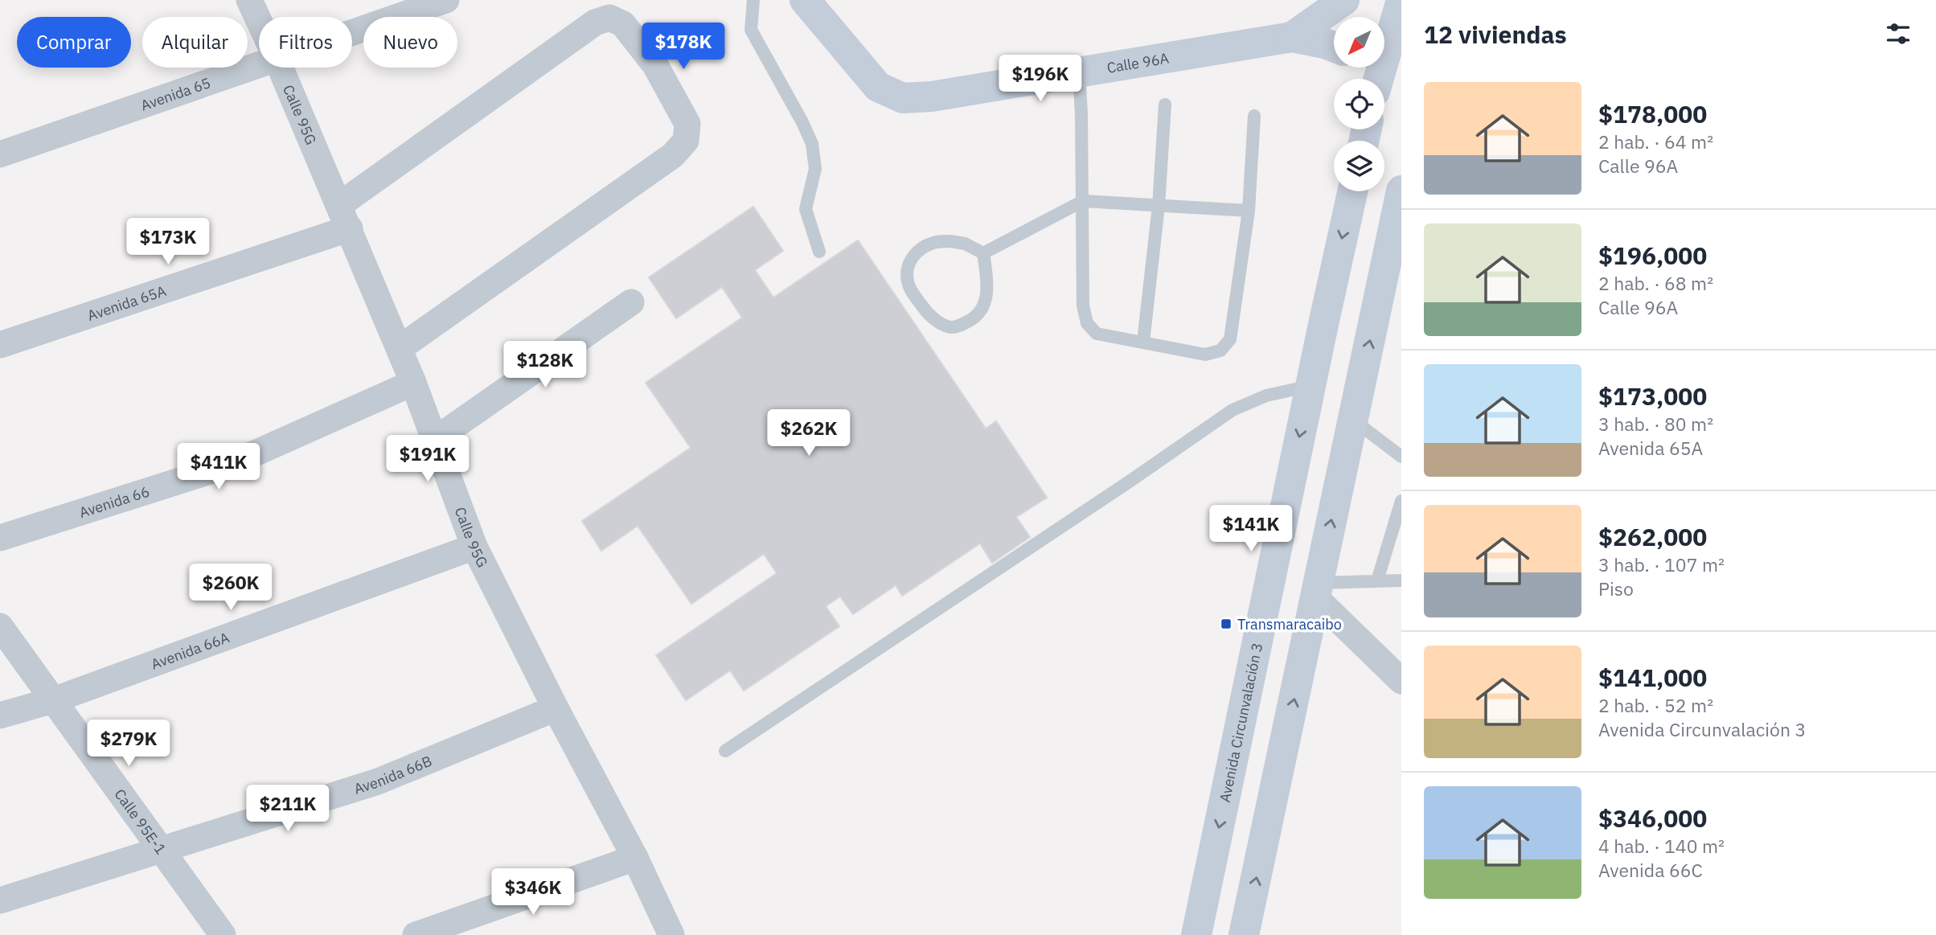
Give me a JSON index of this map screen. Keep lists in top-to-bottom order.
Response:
{
  "streets": {
    "main road": ["Calle 96A", "Avenida Circunvalación 3"],
    "street": [
      "Avenida 65",
      "Calle 95G",
      "Avenida 65A",
      "Avenida 66",
      "Avenida 66A",
      "Avenida 66B",
      "Calle 95E-1"
    ]
  },
  "crossings": [
    ["Calle 95G", "Avenida 65A"],
    ["Calle 95G", "Avenida 66"],
    ["Calle 95G", "Avenida 66A"],
    ["Calle 95G", "Avenida 66B"],
    ["Avenida 66A", "Calle 95E-1"],
    ["Avenida 66B", "Calle 95E-1"]
  ],
  "places": {
    "transit": ["Transmaracaibo"]
  },
  "north": "bottom left",
  "page": {
    "heading": "12 viviendas",
    "chip": [
      "Comprar",
      "Alquilar",
      "Filtros",
      "Nuevo"
    ],
    "price": [
      "$178K",
      "$196K",
      "$173K",
      "$128K",
      "$262K",
      "$191K",
      "$411K",
      "$141K",
      "$260K",
      "$279K",
      "$211K",
      "$346K"
    ],
    "list": [
      {
        "name": "$178,000",
        "note": "2 hab. · 64 m² · Calle 96A"
      },
      {
        "name": "$196,000",
        "note": "2 hab. · 68 m² · Calle 96A"
      },
      {
        "name": "$173,000",
        "note": "3 hab. · 80 m² · Avenida 65A"
      },
      {
        "name": "$262,000",
        "note": "3 hab. · 107 m² · Piso"
      },
      {
        "name": "$141,000",
        "note": "2 hab. · 52 m² · Avenida Circunvalación 3"
      },
      {
        "name": "$346,000",
        "note": "4 hab. · 140 m² · Avenida 66C"
      }
    ]
  }
}
